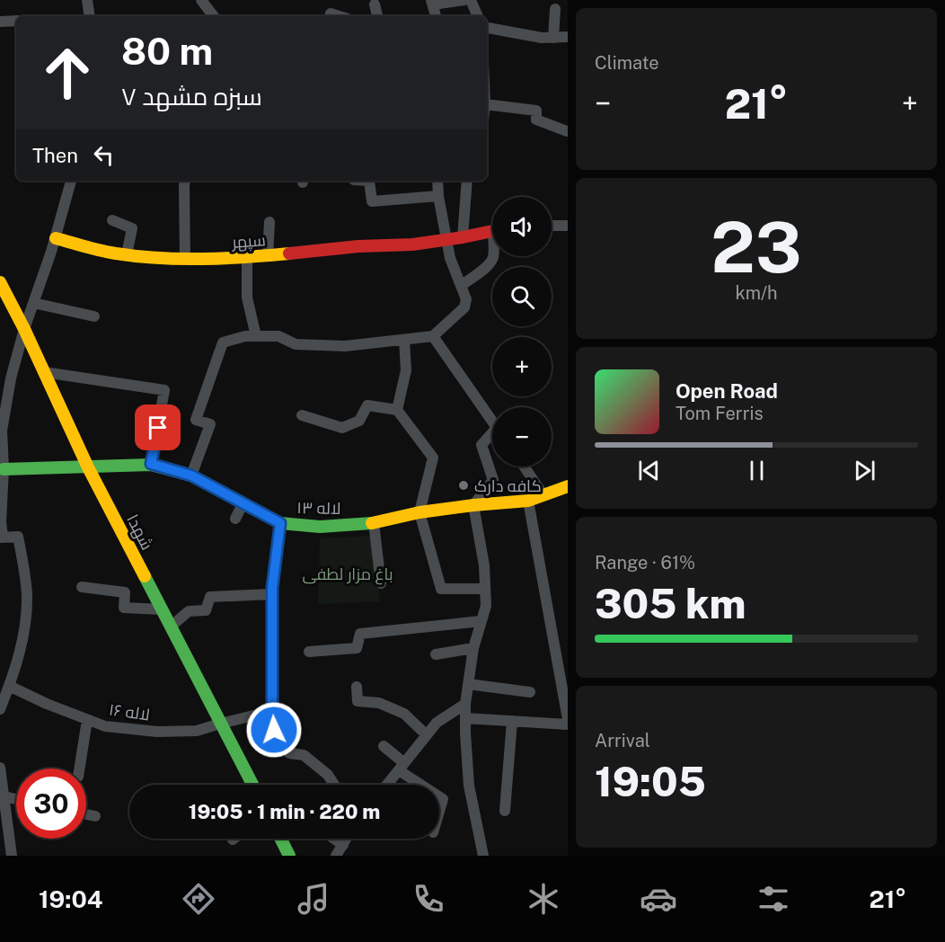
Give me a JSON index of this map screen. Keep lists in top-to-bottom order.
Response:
{
  "streets": {
    "street": [
      "سپهر",
      "لاله ۱۳",
      "شهدا",
      "لاله ۱۶"
    ]
  },
  "crossings": [
    ["لاله ۱۳", "شهدا"],
    ["شهدا", "لاله ۱۶"]
  ],
  "parks": ["باغ مزار لطفی"],
  "places": ["کافه دارک"],
  "page": {
    "tile": [
      "Climate",
      ["23", "km/h"],
      ["Range · 61%", "305 km"],
      ["Arrival", "19:05"]
    ],
    "turn": ["80 m", "۷ سبزه مشهد"],
    "heat": ["−", "21°", "+"],
    "then": "Then",
    "map_buttons": ["+", "−"],
    "song": ["Open Road", "Tom Ferris"],
    "limit": "30",
    "trip": "19:05 · 1 min · 220 m",
    "tabs": ["19:04", "21°"]
  }
}
